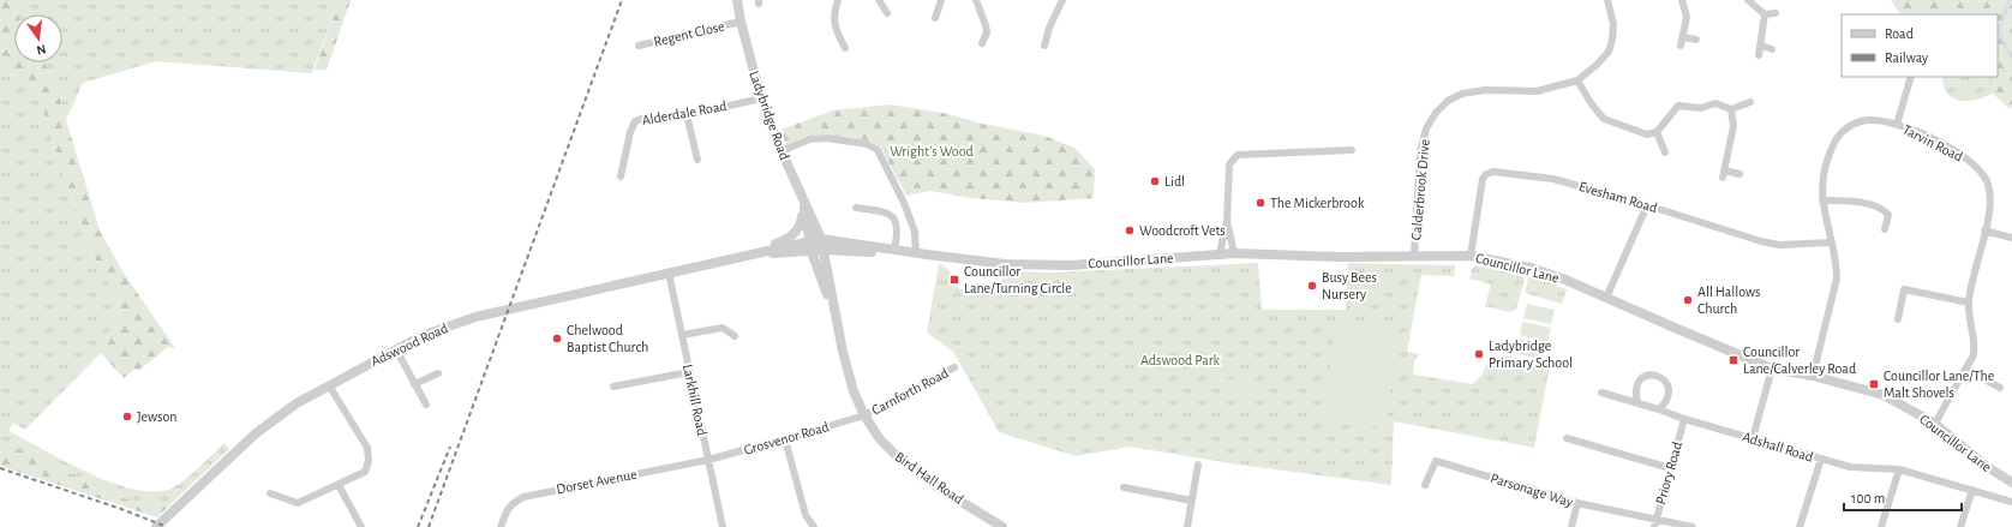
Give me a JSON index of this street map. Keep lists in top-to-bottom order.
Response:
{
  "streets": {
    "street": [
      "Regent Close",
      "Alderdale Road",
      "Ladybridge Road",
      "Tarvin Road",
      "Calderbrook Drive",
      "Evesham Road",
      "Councillor Lane",
      "Adswood Road",
      "Carnforth Road",
      "Larkhill Road",
      "Grosvenor Road",
      "Adshall Road",
      "Priory Road",
      "Bird Hall Road",
      "Dorset Avenue",
      "Parsonage Way"
    ]
  },
  "crossings": [
    ["Regent Close", "Ladybridge Road"],
    ["Alderdale Road", "Ladybridge Road"],
    ["Ladybridge Road", "Councillor Lane"],
    ["Ladybridge Road", "Adswood Road"],
    ["Ladybridge Road", "Bird Hall Road"],
    ["Tarvin Road", "Evesham Road"],
    ["Tarvin Road", "Councillor Lane"],
    ["Calderbrook Drive", "Councillor Lane"],
    ["Evesham Road", "Councillor Lane"],
    ["Councillor Lane", "Adswood Road"],
    ["Councillor Lane", "Adshall Road"],
    ["Councillor Lane", "Bird Hall Road"],
    ["Adswood Road", "Larkhill Road"],
    ["Adswood Road", "Bird Hall Road"],
    ["Carnforth Road", "Grosvenor Road"],
    ["Carnforth Road", "Bird Hall Road"],
    ["Larkhill Road", "Grosvenor Road"],
    ["Larkhill Road", "Dorset Avenue"],
    ["Grosvenor Road", "Bird Hall Road"],
    ["Grosvenor Road", "Dorset Avenue"],
    ["Adshall Road", "Priory Road"],
    ["Priory Road", "Parsonage Way"]
  ],
  "parks": ["Wright's Wood", "Adswood Park"],
  "places": {
    "other": [
      "Lidl",
      "The Mickerbrook",
      "Woodcroft Vets",
      "Busy Bees Nursery",
      "All Hallows Church",
      "Chelwood Baptist Church",
      "Ladybridge Primary School",
      "Jewson"
    ],
    "transit": ["Councillor Lane/Turning Circle", "Councillor Lane/Calverley Road", "Councillor Lane/The Malt Shovels"]
  },
  "legend": ["Road", "Railway"],
  "scale_bar": "100 m",
  "north": "bottom"
}
